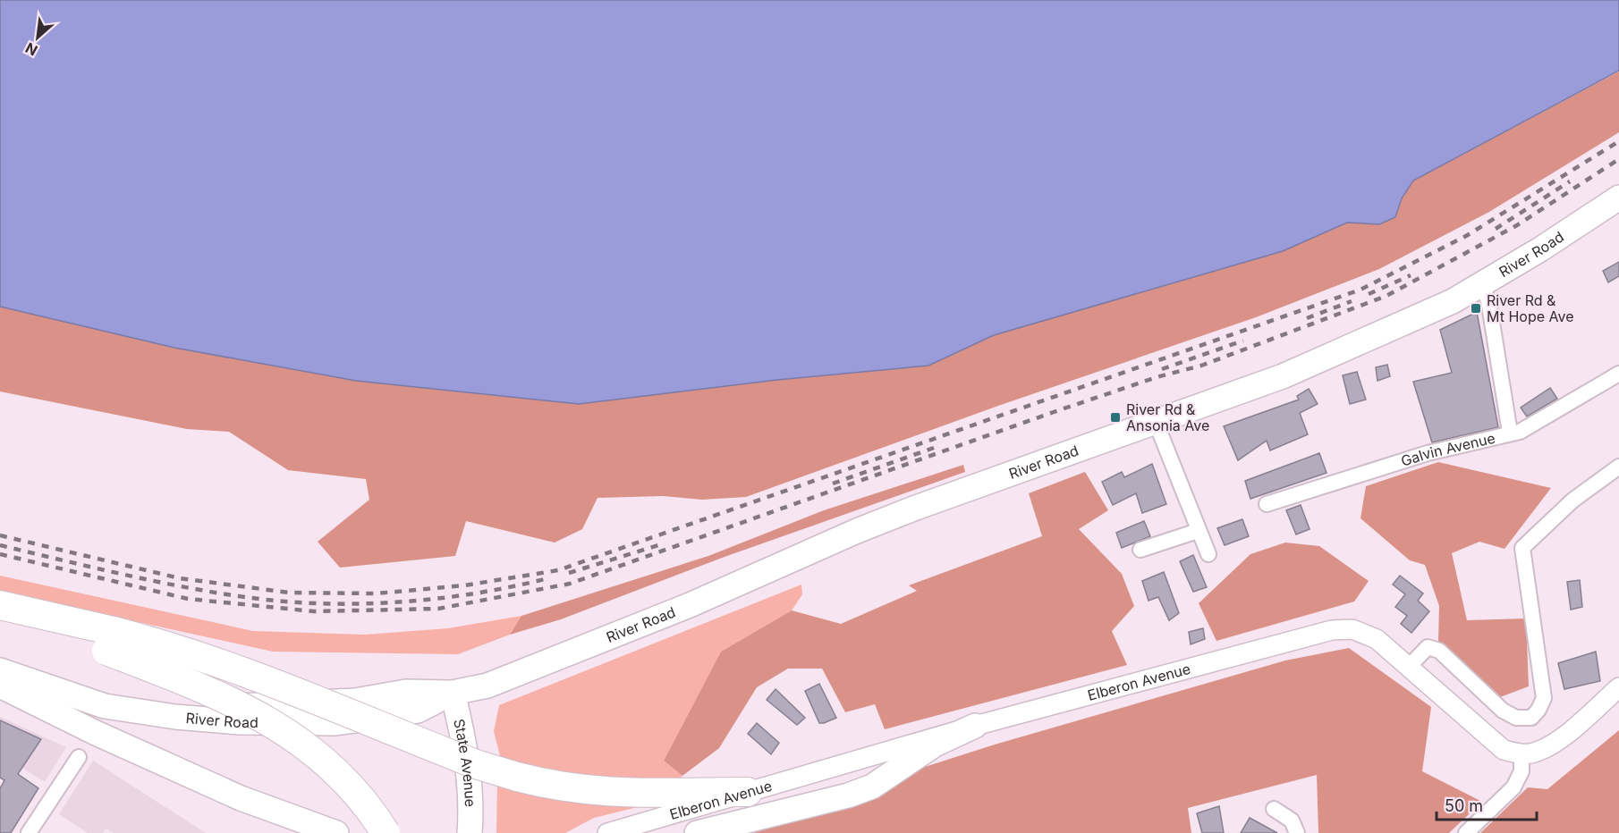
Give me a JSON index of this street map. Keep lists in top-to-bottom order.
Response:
{
  "streets": {
    "main road": ["River Road", "State Avenue"],
    "street": ["Galvin Avenue", "Elberon Avenue"]
  },
  "crossings": [
    ["River Road", "State Avenue"]
  ],
  "places": {
    "transit": ["River Rd & Mt Hope Ave", "River Rd & Ansonia Ave"]
  },
  "scale_bar": "50 m",
  "north": "bottom left"
}
